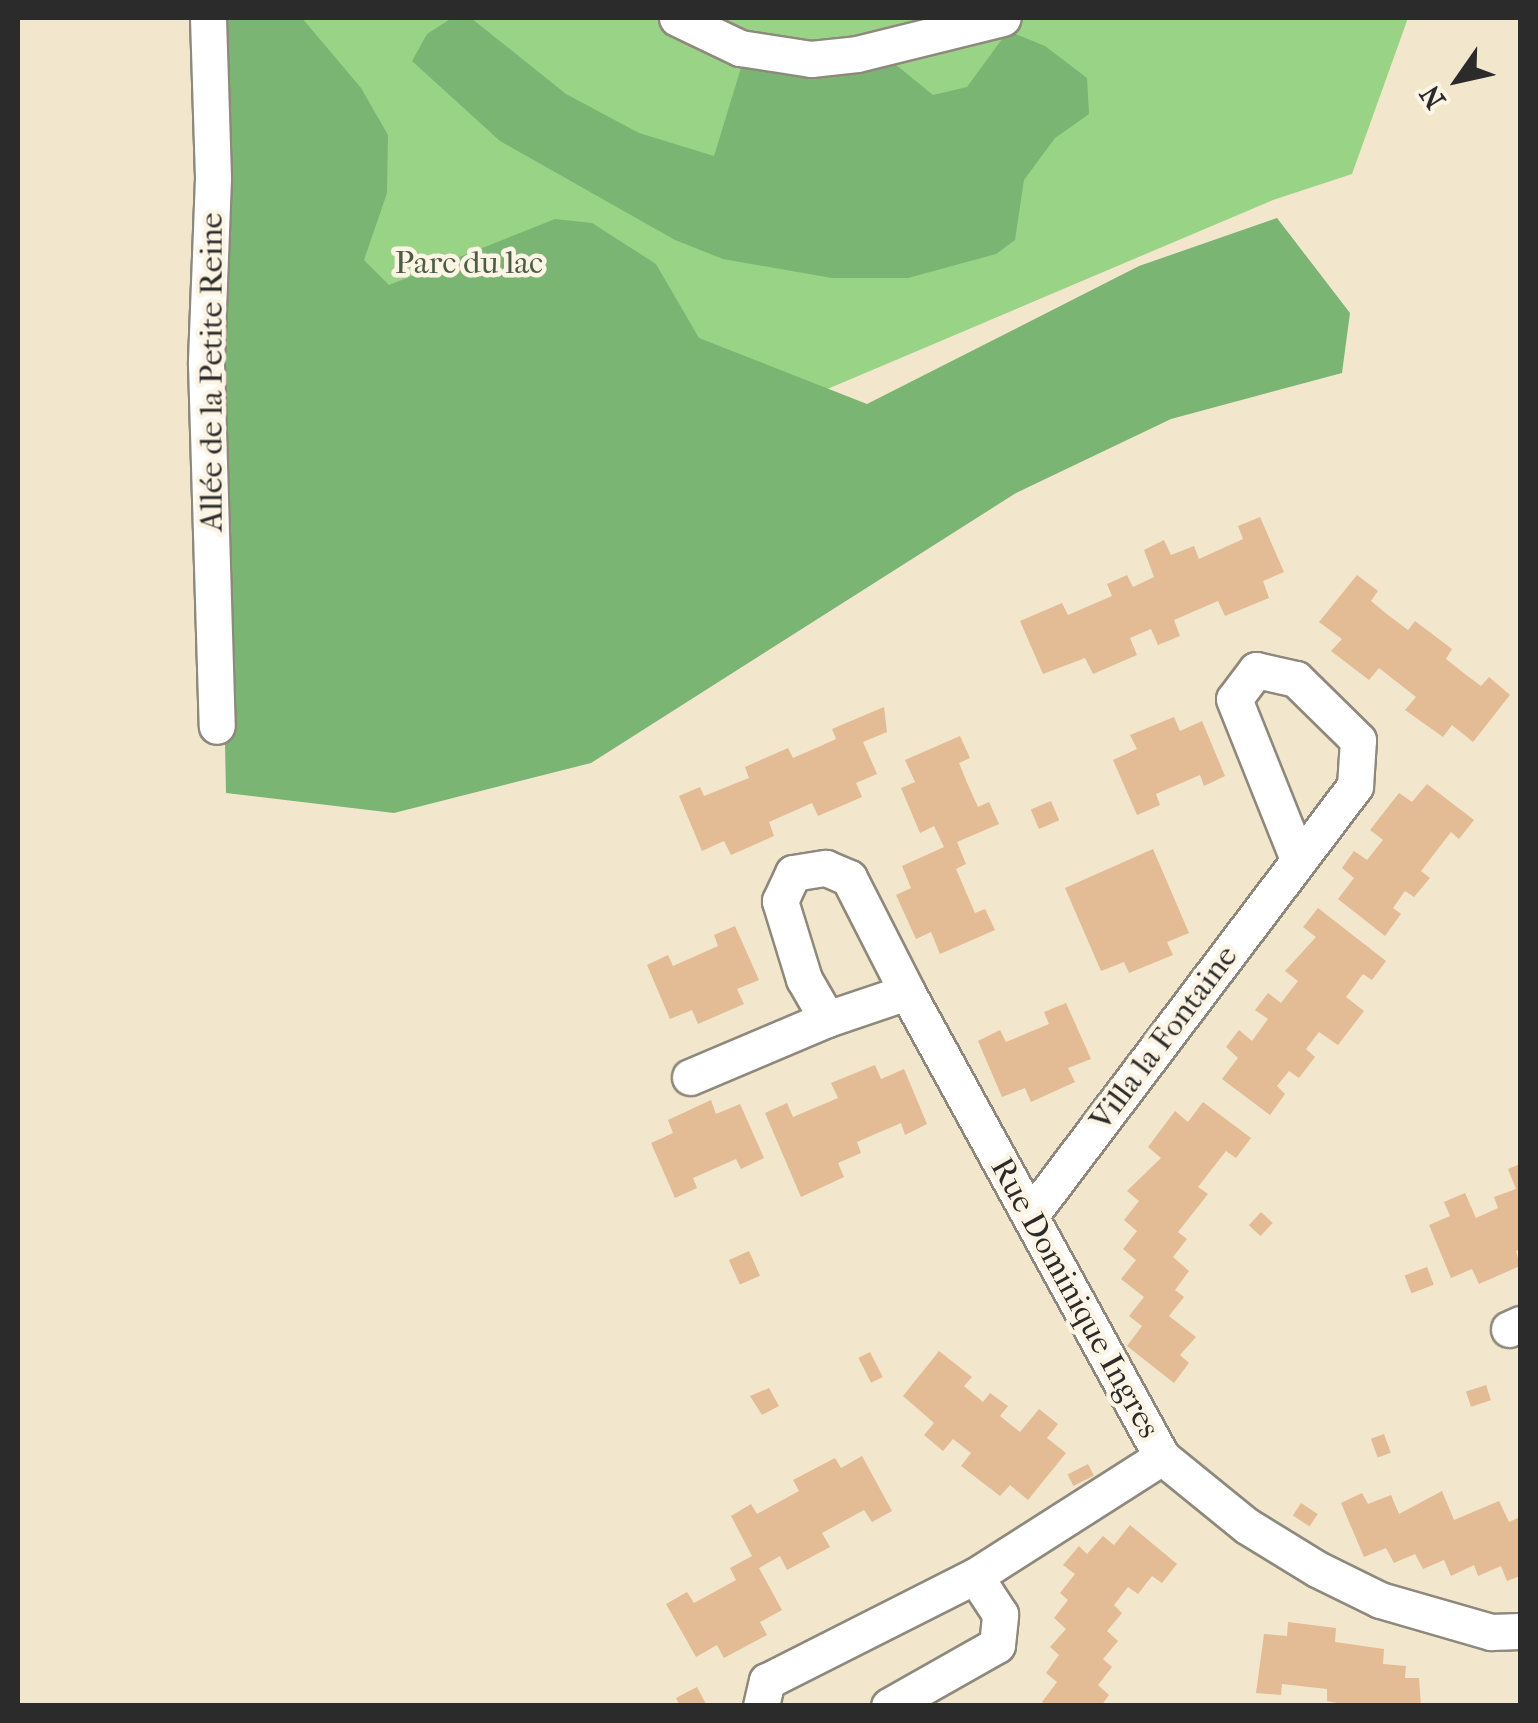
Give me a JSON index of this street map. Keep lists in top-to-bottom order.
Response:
{
  "streets": {
    "street": ["Allée de la Petite Reine", "Villa la Fontaine", "Rue Dominique Ingres"]
  },
  "crossings": [
    ["Villa la Fontaine", "Rue Dominique Ingres"]
  ],
  "parks": ["Parc du lac"],
  "north": "bottom left"
}
